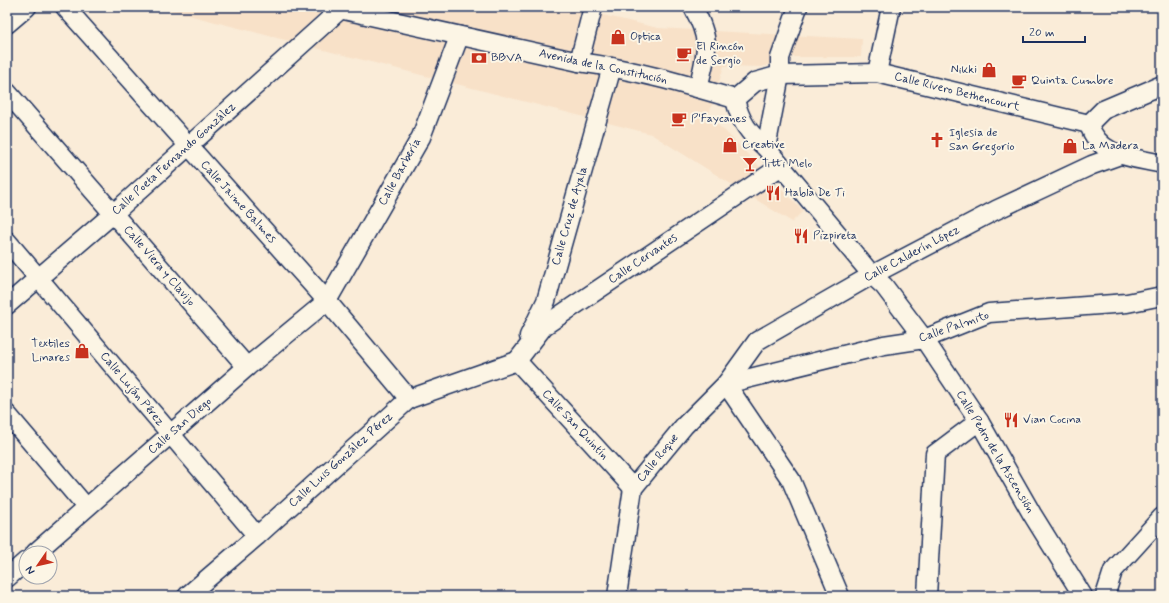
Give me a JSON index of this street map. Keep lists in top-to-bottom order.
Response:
{
  "streets": {
    "street": [
      "Avenida de la Constitución",
      "Calle Rivero Bethencourt",
      "Calle Poeta Fernando González",
      "Calle Barbería",
      "Calle Jaime Balmes",
      "Calle Cruz de Ayala",
      "Calle Calderín López",
      "Calle Cervantes",
      "Calle Viera y Clavijo",
      "Calle Palmito",
      "Calle Luján Pérez",
      "Calle San Quintín",
      "Calle San Diego",
      "Calle Pedro de la Ascensión",
      "Calle Roque",
      "Calle Luis González Pérez"
    ]
  },
  "crossings": [
    ["Avenida de la Constitución", "Calle Rivero Bethencourt"],
    ["Avenida de la Constitución", "Calle Poeta Fernando González"],
    ["Avenida de la Constitución", "Calle Barbería"],
    ["Avenida de la Constitución", "Calle Cruz de Ayala"],
    ["Avenida de la Constitución", "Calle Pedro de la Ascensión"],
    ["Calle Rivero Bethencourt", "Calle Pedro de la Ascensión"],
    ["Calle Poeta Fernando González", "Calle Jaime Balmes"],
    ["Calle Poeta Fernando González", "Calle Viera y Clavijo"],
    ["Calle Poeta Fernando González", "Calle Luján Pérez"],
    ["Calle Barbería", "Calle Jaime Balmes"],
    ["Calle Barbería", "Calle San Diego"],
    ["Calle Jaime Balmes", "Calle San Diego"],
    ["Calle Jaime Balmes", "Calle Luis González Pérez"],
    ["Calle Cruz de Ayala", "Calle Cervantes"],
    ["Calle Cruz de Ayala", "Calle San Quintín"],
    ["Calle Cruz de Ayala", "Calle Luis González Pérez"],
    ["Calle Calderín López", "Calle Palmito"],
    ["Calle Calderín López", "Calle Pedro de la Ascensión"],
    ["Calle Calderín López", "Calle Roque"],
    ["Calle Cervantes", "Calle San Quintín"],
    ["Calle Cervantes", "Calle Pedro de la Ascensión"],
    ["Calle Cervantes", "Calle Luis González Pérez"],
    ["Calle Viera y Clavijo", "Calle San Diego"],
    ["Calle Palmito", "Calle Pedro de la Ascensión"],
    ["Calle Palmito", "Calle Roque"],
    ["Calle Luján Pérez", "Calle San Diego"],
    ["Calle Luján Pérez", "Calle Luis González Pérez"],
    ["Calle San Quintín", "Calle Roque"],
    ["Calle San Quintín", "Calle Luis González Pérez"]
  ],
  "places": {
    "shop": [
      "Optica",
      "Nikki",
      "Creative",
      "La Madera",
      "Textiles Linares"
    ],
    "cafe": ["El Rincón de Sergio", "Quinta Cumbre", "P'Faycanes"],
    "bank": ["BBVA"],
    "church": ["Iglesia de San Gregorio"],
    "bar": ["Titti Melo"],
    "restaurant": ["Habla De Ti", "Pizpireta", "Vian Cocina"]
  },
  "scale_bar": "20 m",
  "north": "bottom left"
}
